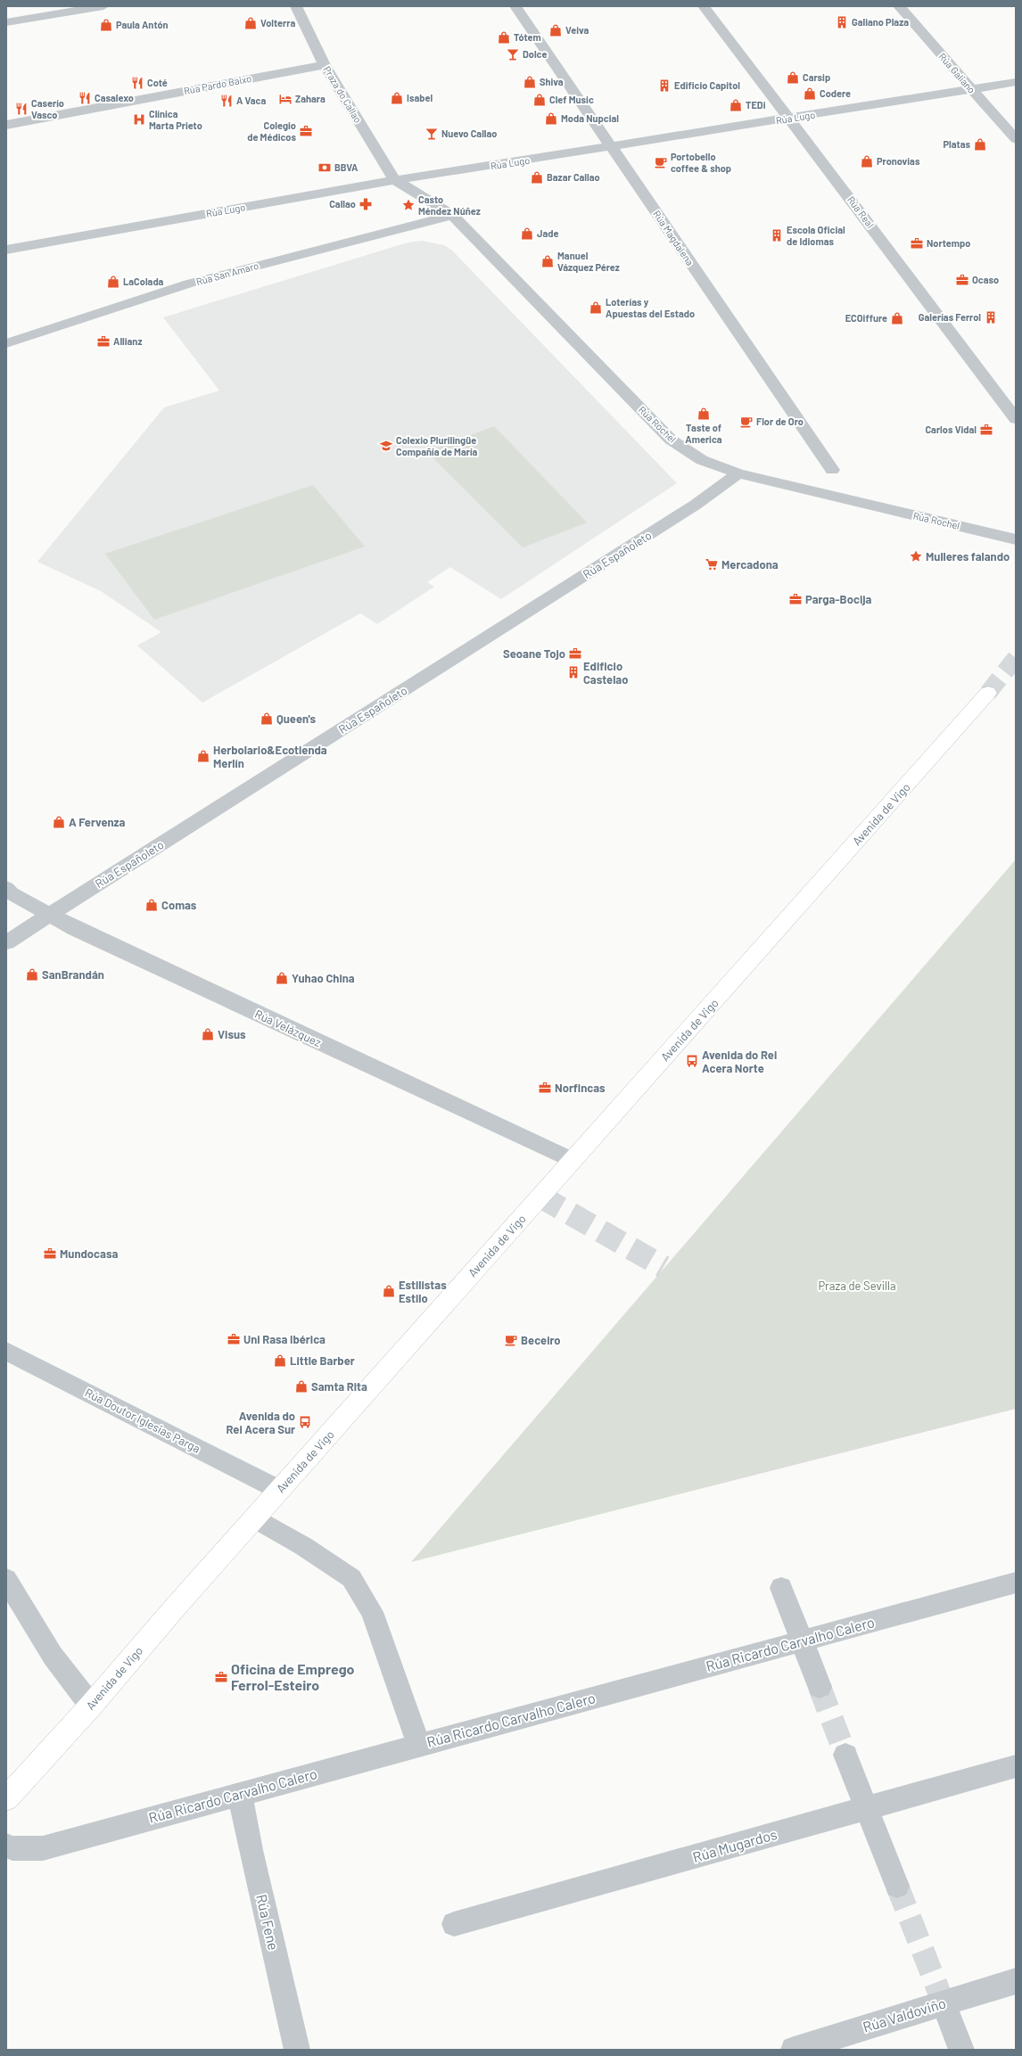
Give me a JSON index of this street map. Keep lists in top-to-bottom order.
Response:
{
  "streets": {
    "main road": ["Avenida de Vigo"],
    "street": [
      "Rúa Galiano",
      "Rúa Pardo Baixo",
      "Praza do Callao",
      "Rúa Lugo",
      "Rúa Real",
      "Rúa Magdalena",
      "Rúa San Amaro",
      "Rúa Rochel",
      "Rúa Españoleto",
      "Rúa Velázquez",
      "Rúa Doutor Iglesias Parga",
      "Rúa Ricardo Carvalho Calero",
      "Rúa Mugardos",
      "Rúa Fene",
      "Rúa Valdoviño"
    ]
  },
  "crossings": [
    ["Rúa Galiano", "Rúa Lugo"],
    ["Rúa Pardo Baixo", "Praza do Callao"],
    ["Praza do Callao", "Rúa Lugo"],
    ["Praza do Callao", "Rúa Rochel"],
    ["Rúa Lugo", "Rúa Real"],
    ["Rúa Lugo", "Rúa Magdalena"],
    ["Rúa Lugo", "Rúa Rochel"],
    ["Rúa San Amaro", "Rúa Rochel"],
    ["Rúa Rochel", "Rúa Españoleto"],
    ["Rúa Españoleto", "Rúa Velázquez"],
    ["Avenida de Vigo", "Rúa Velázquez"],
    ["Avenida de Vigo", "Rúa Doutor Iglesias Parga"],
    ["Rúa Ricardo Carvalho Calero", "Rúa Fene"]
  ],
  "parks": ["Praza de Sevilla"],
  "places": {
    "building": [
      "Galiano Plaza",
      "Edificio Capitol",
      "Escola Oficial de Idiomas",
      "Galerías Ferrol",
      "Edificio Castelao"
    ],
    "shop": [
      "Volterra",
      "Paula Antón",
      "Veiva",
      "Tótem",
      "Carsip",
      "Shiva",
      "Codere",
      "Isabel",
      "Clef Music",
      "TEDi",
      "Moda Nupcial",
      "Platas",
      "Pronovias",
      "Bazar Callao",
      "Jade",
      "Manuel Vázquez Pérez",
      "LaColada",
      "Loterías y Apuestas del Estado",
      "ECOiffure",
      "Taste of America",
      "Queen's",
      "Herbolario&Ecotienda Merlín",
      "A Fervenza",
      "Comas",
      "SanBrandán",
      "Yuhao China",
      "Visus",
      "Estilistas Estilo",
      "Little Barber",
      "Samta Rita"
    ],
    "bar": ["Dolce", "Nuevo Callao"],
    "restaurant": [
      "Coté",
      "Casalexo",
      "A Vaca",
      "Caserío Vasco"
    ],
    "hotel": ["Zahara"],
    "hospital": ["Clínica Marta Prieto"],
    "office": [
      "Colegio de Médicos",
      "Nortempo",
      "Ocaso",
      "Allianz",
      "Carlos Vidal",
      "Parga-Bocija",
      "Seoane Tojo",
      "Norfincas",
      "Mundocasa",
      "Uni Rasa Ibérica",
      "Oficina de Emprego Ferrol-Esteiro"
    ],
    "cafe": ["Portobello coffee & shop", "Flor de Oro", "Beceiro"],
    "bank": ["BBVA"],
    "pharmacy": ["Callao"],
    "place": ["Casto Méndez Núñez", "Mulleres falando"],
    "school or university": ["Colexio Plurilingüe Compañía de María"],
    "supermarket": ["Mercadona"],
    "bus stop": ["Avenida do Rei Acera Norte", "Avenida do Rei Acera Sur"]
  }
}
